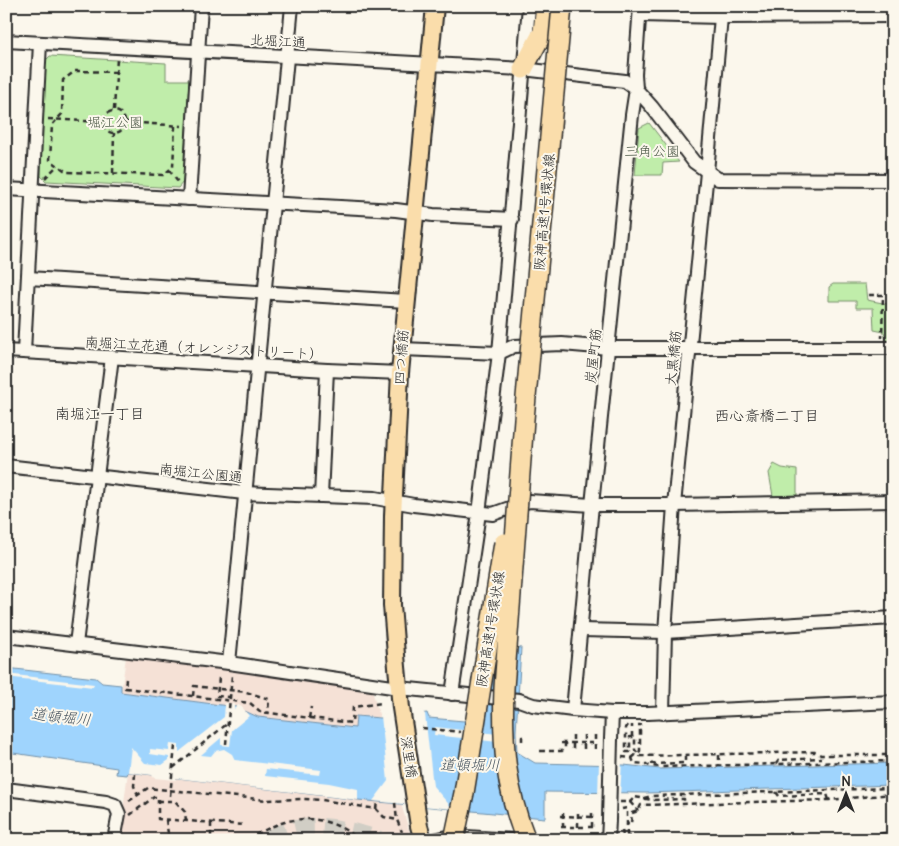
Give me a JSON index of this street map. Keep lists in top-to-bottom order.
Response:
{
  "streets": {
    "highway": ["阪神高速1号環状線"],
    "main road": ["四つ橋筋", "深里橋"],
    "street": [
      "北堀江通",
      "南堀江立花通（オレンジストリート）",
      "炭屋町筋",
      "大黒橋筋",
      "南堀江公園通"
    ]
  },
  "crossings": [
    ["北堀江通", "炭屋町筋"],
    ["北堀江通", "四つ橋筋"],
    ["南堀江立花通（オレンジストリート）", "四つ橋筋"],
    ["炭屋町筋", "南堀江公園通"],
    ["四つ橋筋", "南堀江公園通"],
    ["四つ橋筋", "深里橋"],
    ["大黒橋筋", "南堀江公園通"]
  ],
  "districts": ["南堀江一丁目", "西心斎橋二丁目"],
  "water": ["道頓堀川"],
  "parks": ["堀江公園", "三角公園"],
  "north": "top"
}
